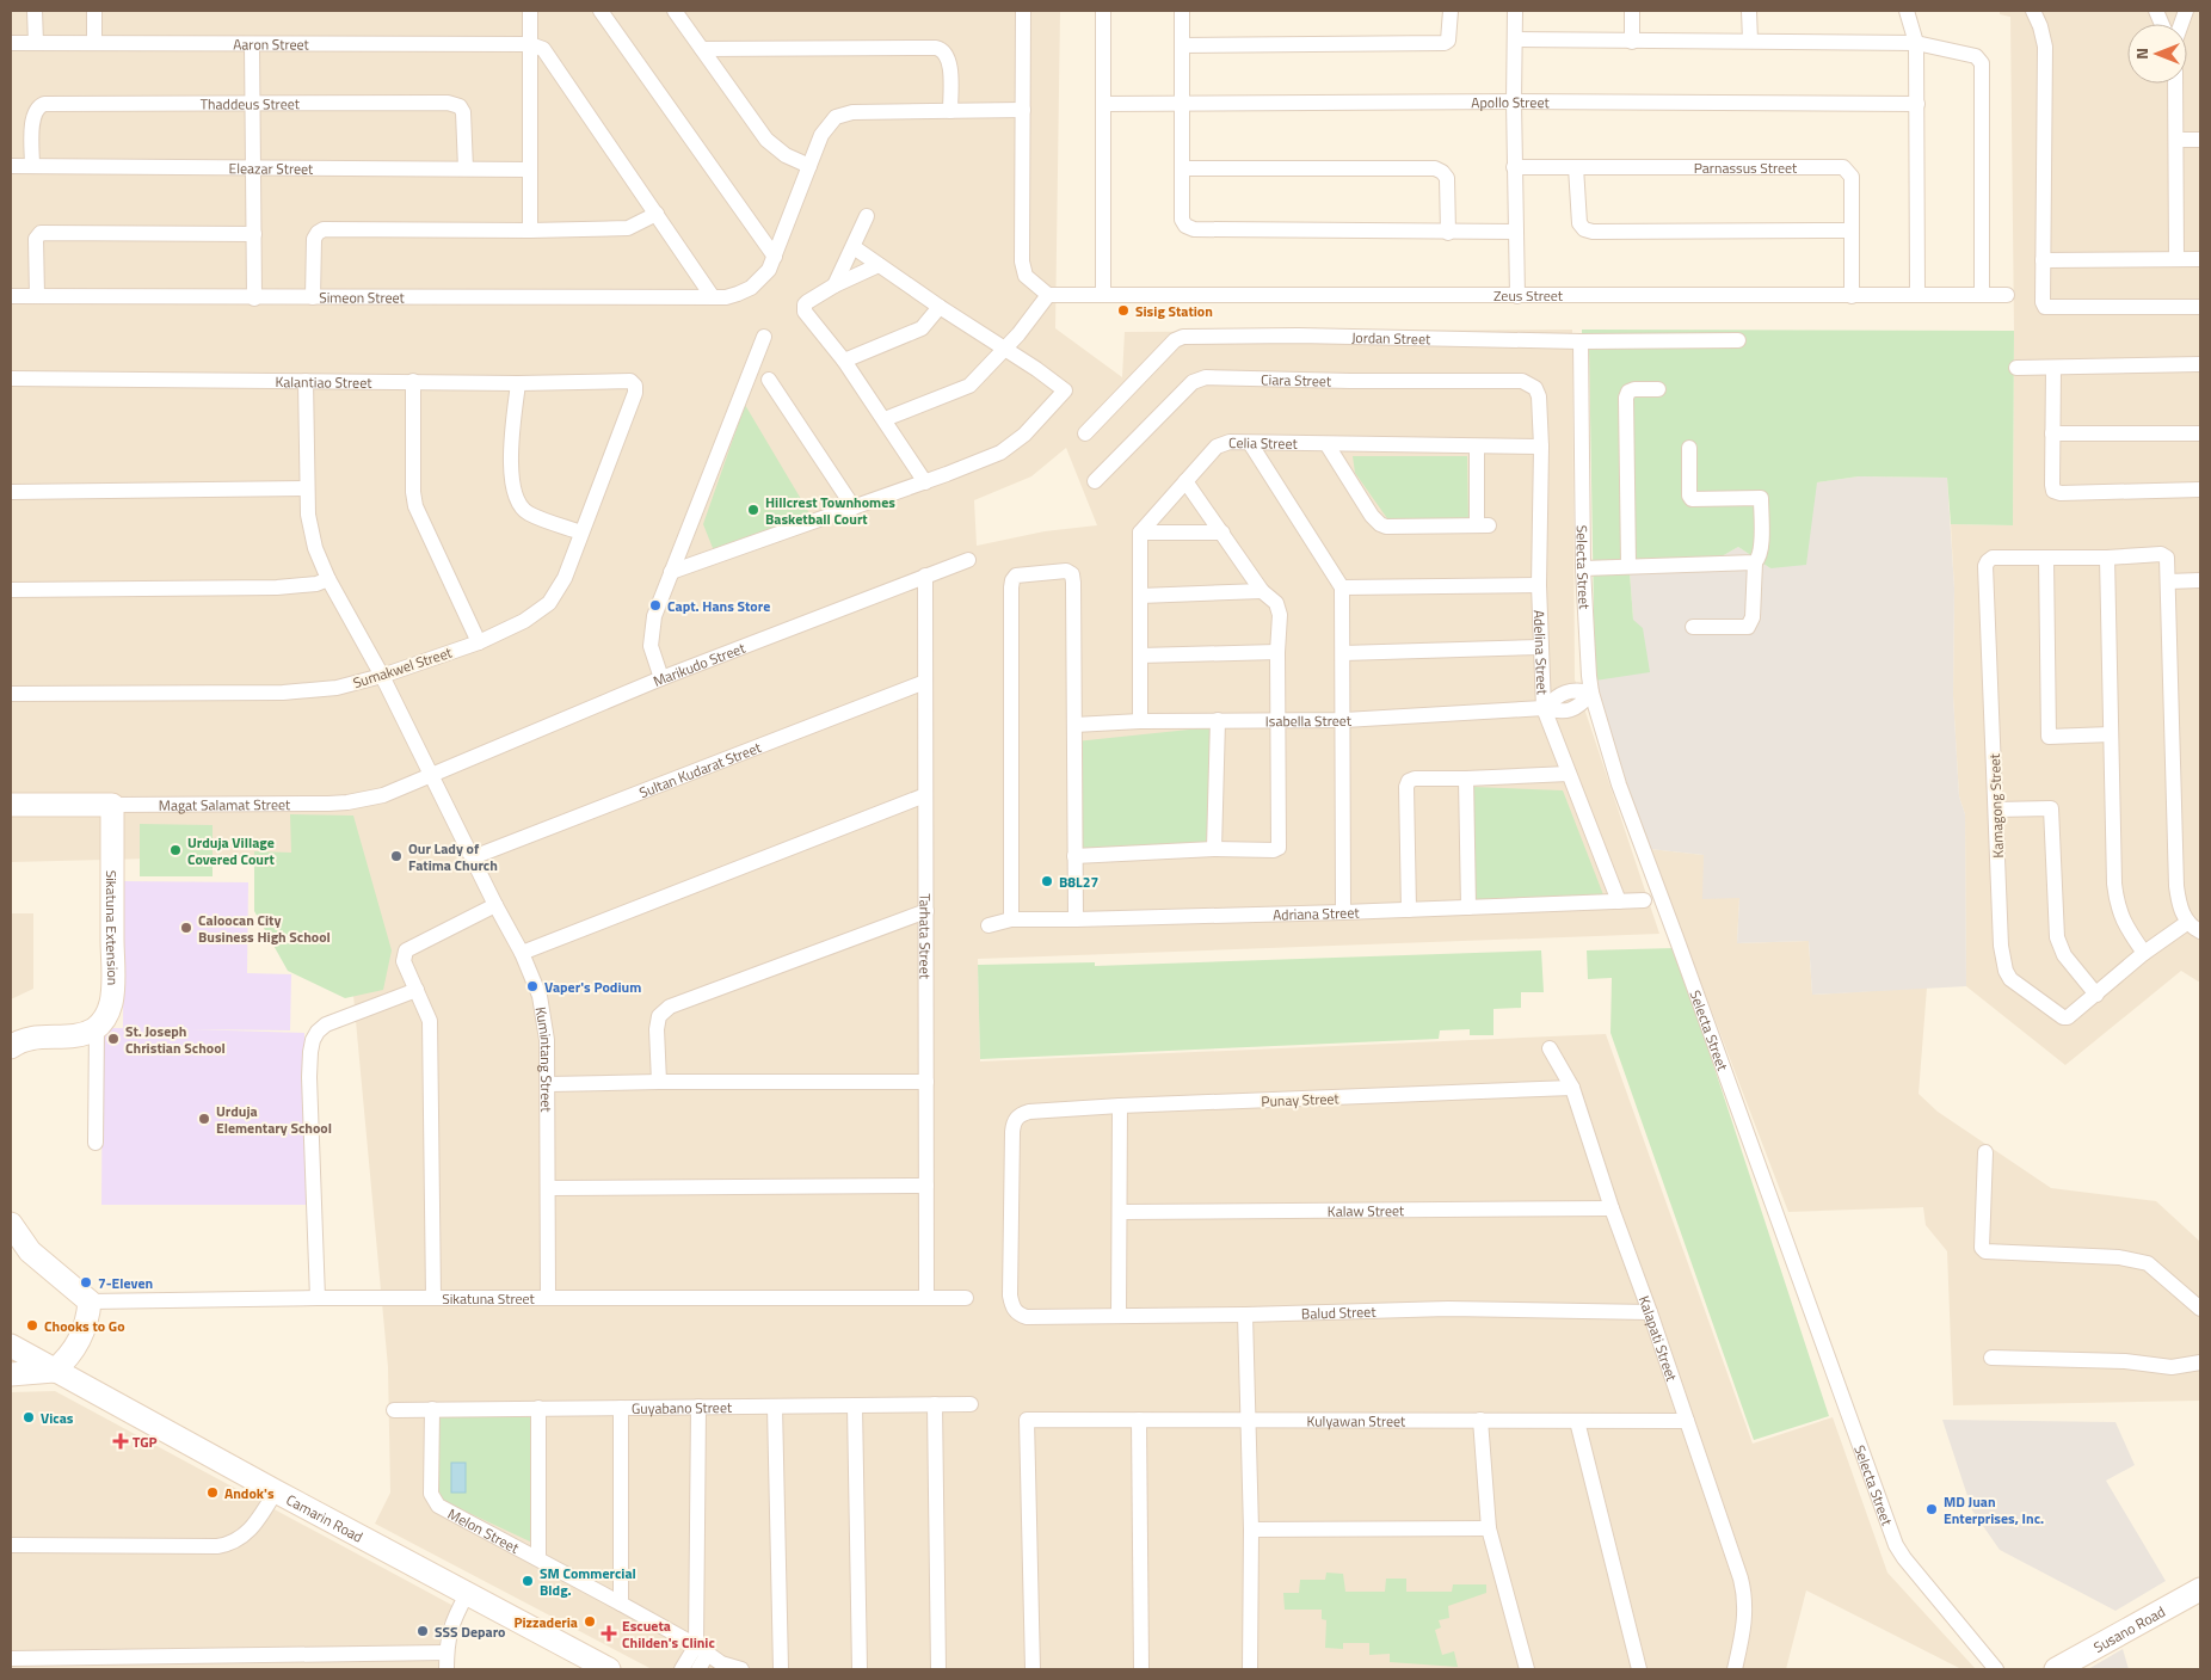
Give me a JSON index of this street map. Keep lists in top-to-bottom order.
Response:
{
  "streets": {
    "main road": [
      "Magat Salamat Street",
      "Sikatuna Extension",
      "Camarin Road",
      "Susano Road"
    ],
    "street": [
      "Aaron Street",
      "Apollo Street",
      "Thaddeus Street",
      "Parnassus Street",
      "Eleazar Street",
      "Zeus Street",
      "Simeon Street",
      "Jordan Street",
      "Ciara Street",
      "Kalantiao Street",
      "Celia Street",
      "Selecta Street",
      "Adelina Street",
      "Marikudo Street",
      "Sumakwel Street",
      "Isabella Street",
      "Sultan Kudarat Street",
      "Kamagong Street",
      "Adriana Street",
      "Tarhata Street",
      "Kumintang Street",
      "Punay Street",
      "Kalaw Street",
      "Sikatuna Street",
      "Balud Street",
      "Kalapati Street",
      "Guyabano Street",
      "Kulyawan Street",
      "Melon Street"
    ]
  },
  "crossings": [
    ["Thaddeus Street", "Eleazar Street"],
    ["Parnassus Street", "Zeus Street"],
    ["Jordan Street", "Selecta Street"],
    ["Ciara Street", "Adelina Street"],
    ["Kalantiao Street", "Sumakwel Street"],
    ["Kalantiao Street", "Kumintang Street"],
    ["Celia Street", "Adelina Street"],
    ["Selecta Street", "Isabella Street"],
    ["Adelina Street", "Isabella Street"],
    ["Adelina Street", "Adriana Street"],
    ["Marikudo Street", "Magat Salamat Street"],
    ["Marikudo Street", "Tarhata Street"],
    ["Marikudo Street", "Kumintang Street"],
    ["Sumakwel Street", "Kumintang Street"],
    ["Sultan Kudarat Street", "Tarhata Street"],
    ["Sultan Kudarat Street", "Kumintang Street"],
    ["Magat Salamat Street", "Sikatuna Extension"],
    ["Magat Salamat Street", "Kumintang Street"],
    ["Tarhata Street", "Sikatuna Street"],
    ["Kumintang Street", "Sikatuna Street"],
    ["Punay Street", "Balud Street"],
    ["Punay Street", "Kalapati Street"],
    ["Kalaw Street", "Kalapati Street"],
    ["Balud Street", "Kalapati Street"],
    ["Kalapati Street", "Kulyawan Street"],
    ["Guyabano Street", "Melon Street"]
  ],
  "places": {
    "other": [
      "Sisig Station",
      "Hillcrest Townhomes Basketball Court",
      "Capt. Hans Store",
      "Urduja Village Covered Court",
      "Our Lady of Fatima Church",
      "B8L27",
      "Caloocan City Business High School",
      "Vaper's Podium",
      "St. Joseph Christian School",
      "Urduja Elementary School",
      "7-Eleven",
      "Chooks to Go",
      "Vicas",
      "Andok's",
      "MD Juan Enterprises, Inc.",
      "SM Commercial Bldg.",
      "Pizzaderia",
      "SSS Deparo"
    ],
    "health": ["TGP", "Escueta Childen's Clinic"]
  },
  "north": "left"
}
